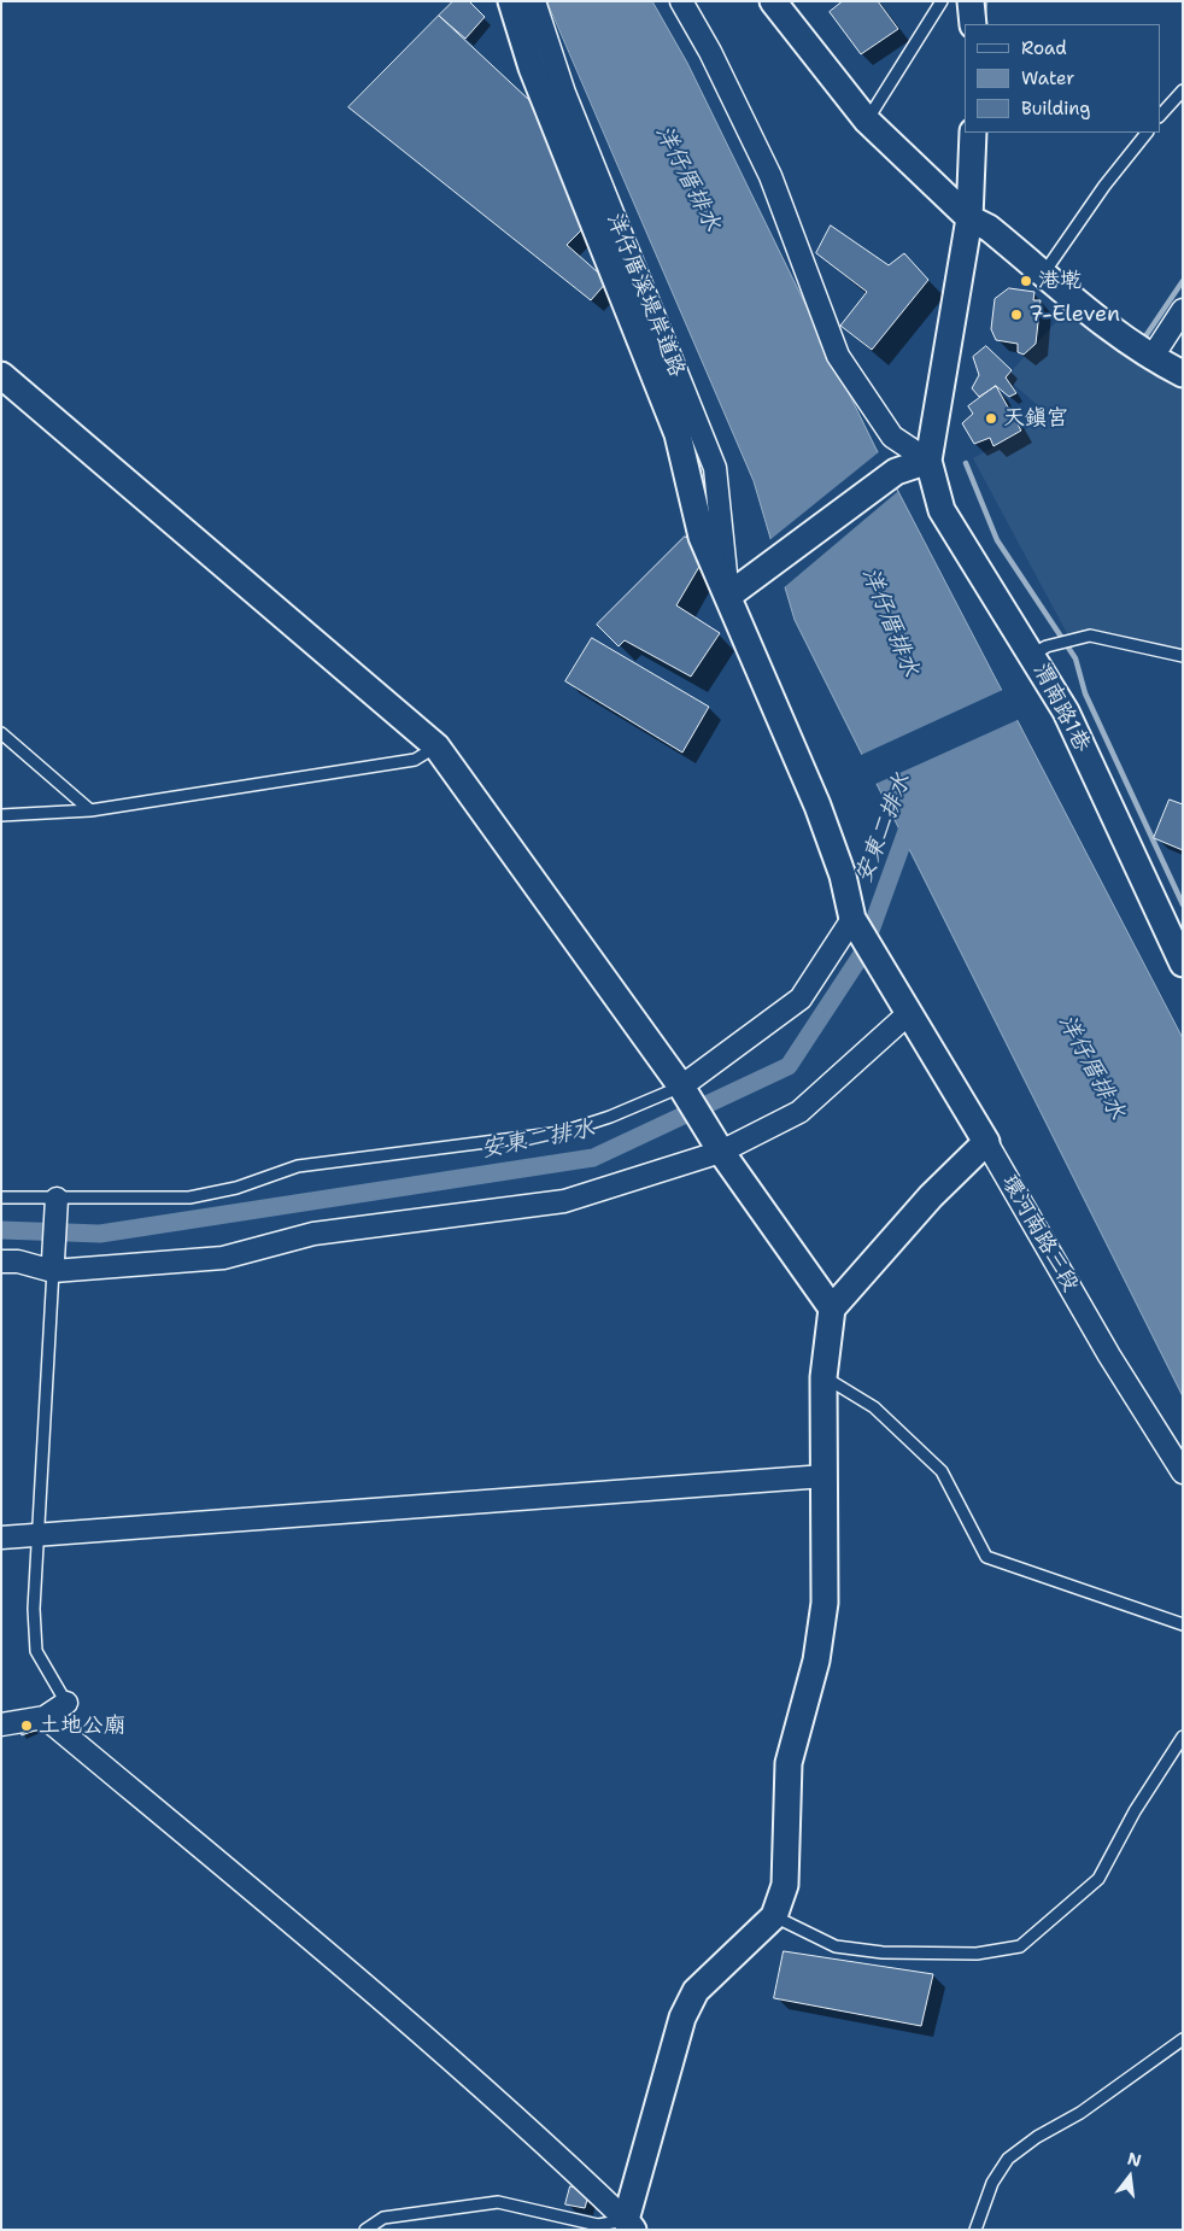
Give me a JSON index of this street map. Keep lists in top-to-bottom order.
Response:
{
  "streets": {
    "street": ["洋仔厝溪堤岸道路", "渭南路1巷", "環河南路三段"]
  },
  "crossings": [
    ["洋仔厝溪堤岸道路", "環河南路三段"]
  ],
  "water": ["洋仔厝排水", "安東二排水"],
  "places": [
    "港墘",
    "7-Eleven",
    "天鎮宮",
    "土地公廟"
  ],
  "legend": ["Road", "Water", "Building"],
  "north": "top"
}
